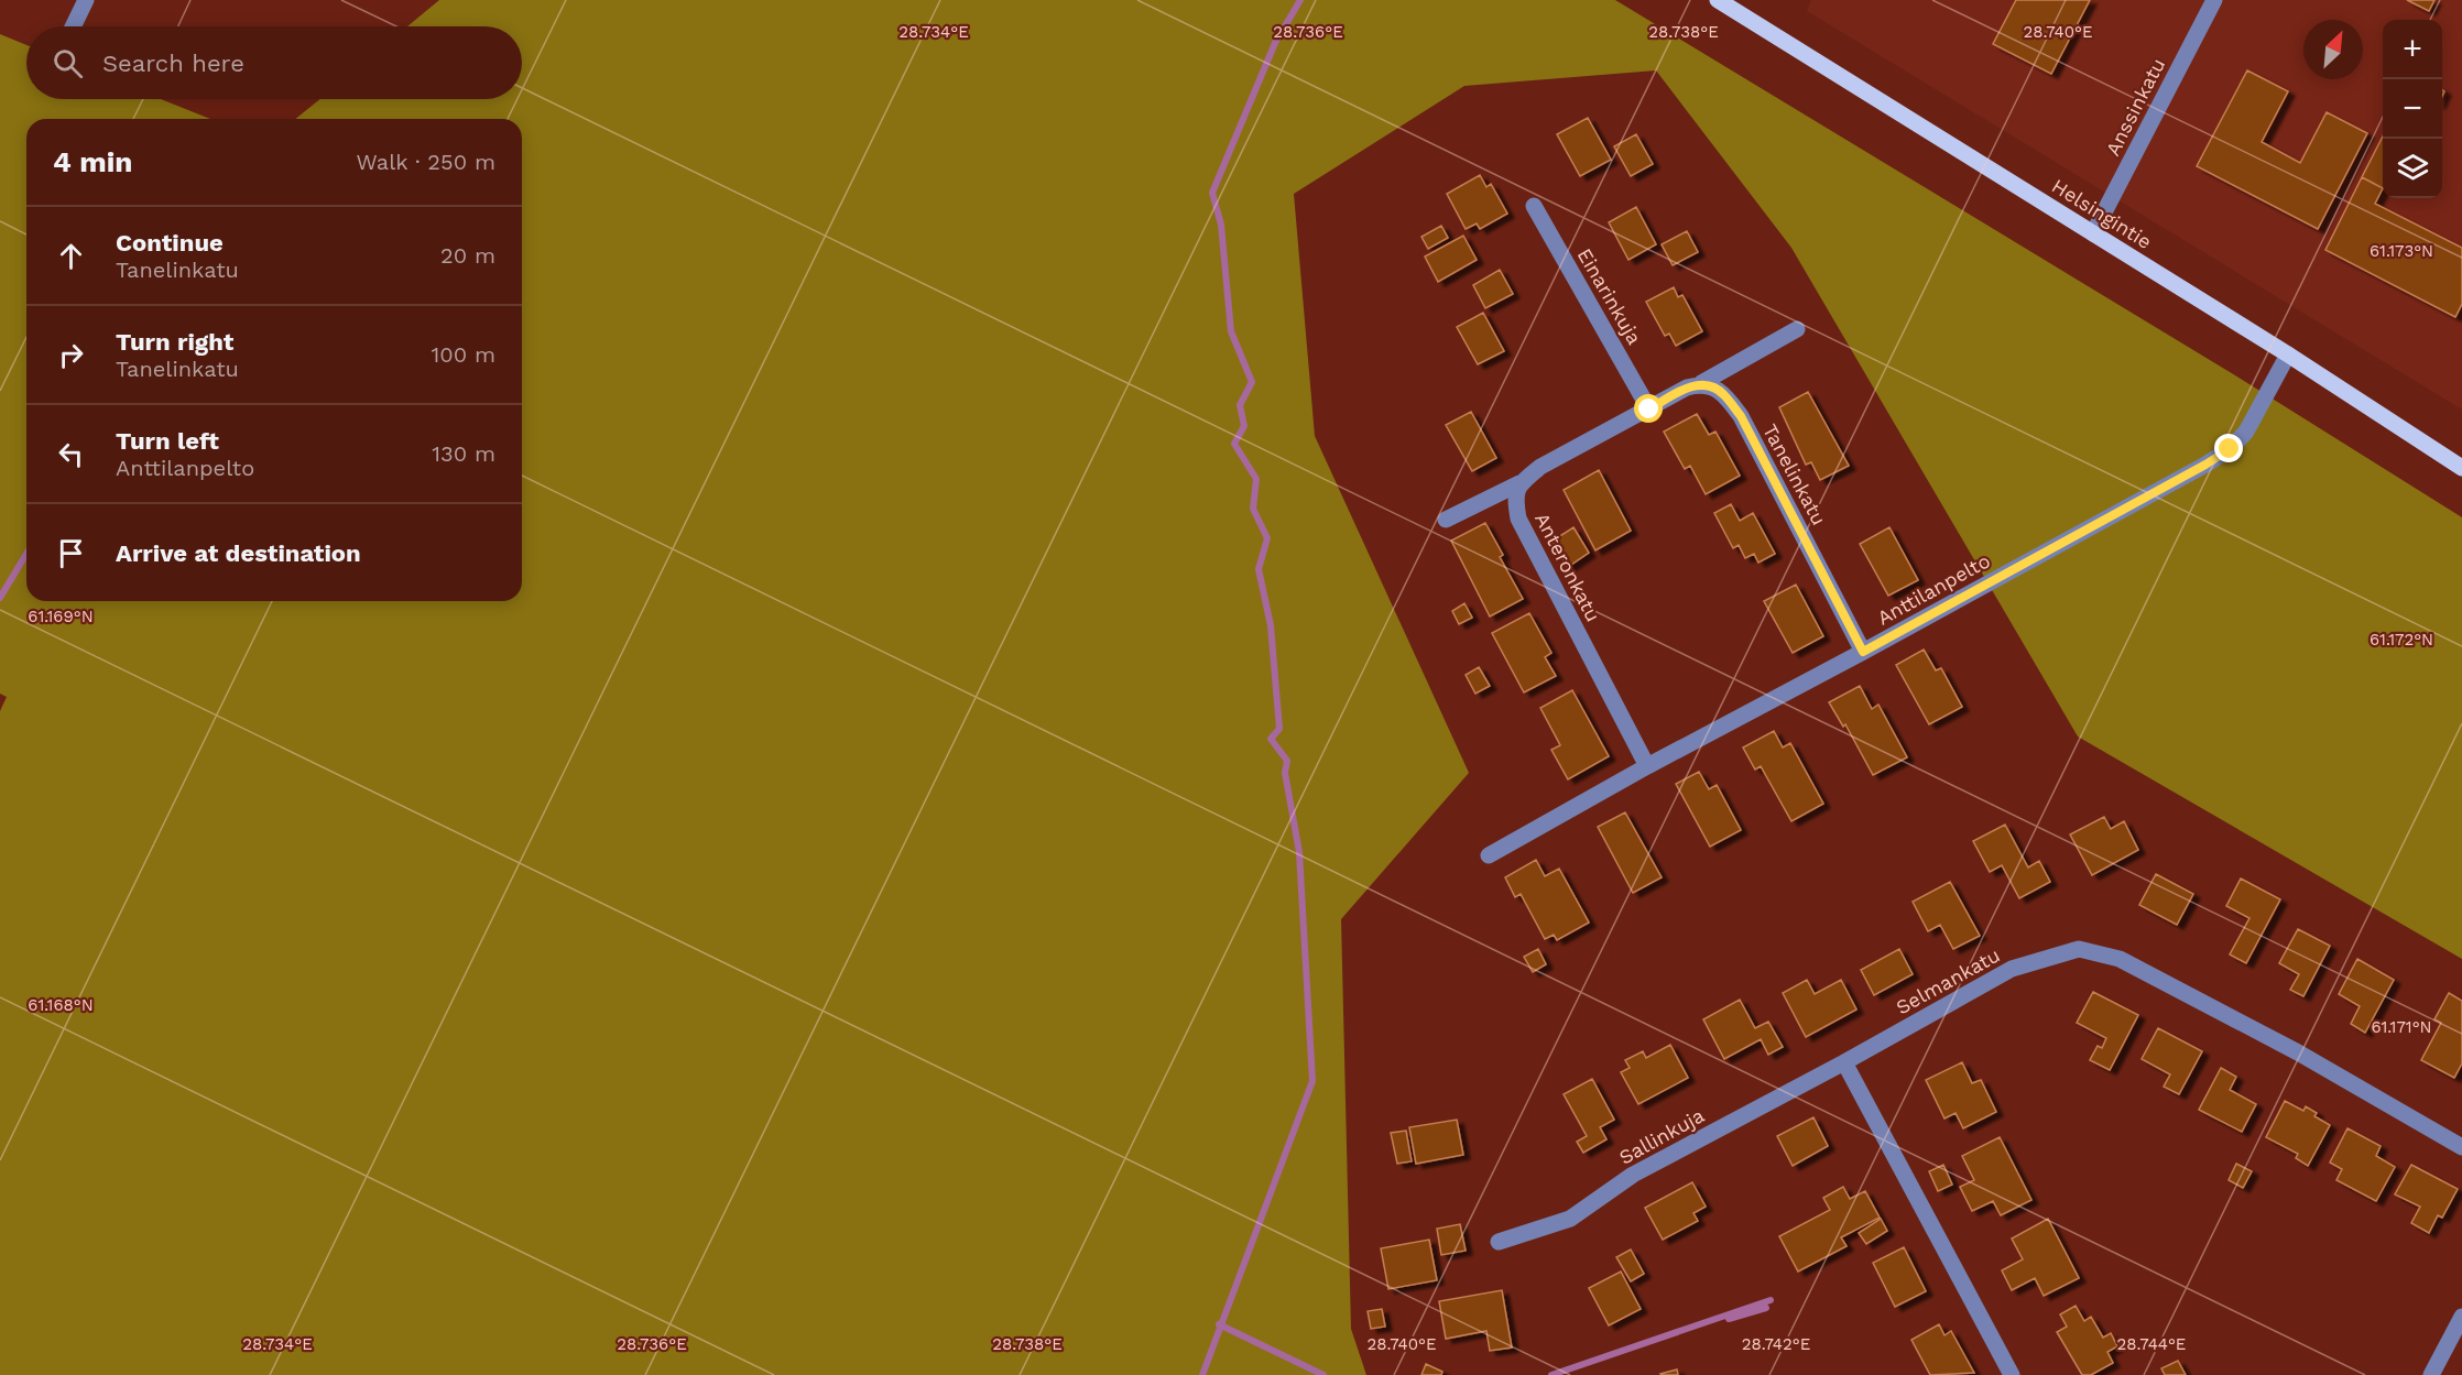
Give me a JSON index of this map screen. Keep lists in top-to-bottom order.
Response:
{
  "streets": {
    "main road": ["Helsingintie"],
    "street": [
      "Anssinkatu",
      "Einarinkuja",
      "Tanelinkatu",
      "Anteronkatu",
      "Anttilanpelto",
      "Selmankatu",
      "Sallinkuja"
    ]
  },
  "crossings": [
    ["Anssinkatu", "Helsingintie"],
    ["Helsingintie", "Anttilanpelto"],
    ["Tanelinkatu", "Anttilanpelto"],
    ["Anteronkatu", "Anttilanpelto"],
    ["Selmankatu", "Sallinkuja"]
  ],
  "north": "top right",
  "page": {
    "map_buttons": ["+", "−"],
    "search": "Search here",
    "heading": ["4 min", "Walk · 250 m"],
    "list": [
      ["Continue", "Tanelinkatu", "20 m"],
      ["Turn right", "Tanelinkatu", "100 m"],
      ["Turn left", "Anttilanpelto", "130 m"],
      "Arrive at destination"
    ]
  },
  "coordinates": [
    "28.734°E",
    "28.736°E",
    "28.738°E",
    "28.740°E",
    "61.173°N",
    "61.169°N",
    "61.172°N",
    "61.168°N",
    "61.171°N",
    "28.742°E",
    "28.744°E"
  ]
}
